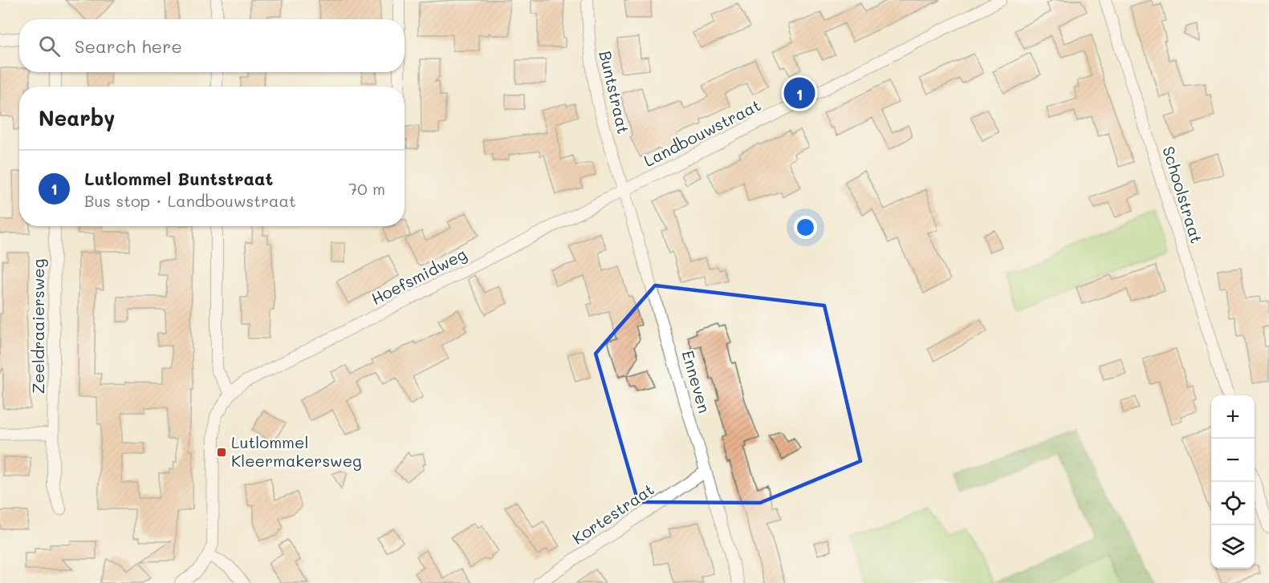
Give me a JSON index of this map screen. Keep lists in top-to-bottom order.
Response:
{
  "streets": {
    "street": [
      "Buntstraat",
      "Landbouwstraat",
      "Schoolstraat",
      "Hoefsmidweg",
      "Zeeldraaiersweg",
      "Enneven",
      "Kortestraat"
    ]
  },
  "crossings": [
    ["Buntstraat", "Landbouwstraat"],
    ["Buntstraat", "Hoefsmidweg"],
    ["Buntstraat", "Enneven"],
    ["Landbouwstraat", "Hoefsmidweg"],
    ["Landbouwstraat", "Enneven"],
    ["Hoefsmidweg", "Enneven"],
    ["Enneven", "Kortestraat"]
  ],
  "places": {
    "transit": ["Lutlommel Kleermakersweg"]
  },
  "page": {
    "search": "Search here",
    "pins": "1",
    "heading": "Nearby",
    "list": [
      {
        "mark": "1",
        "name": "Lutlommel Buntstraat",
        "note": "Bus stop · Landbouwstraat",
        "value": "70 m"
      }
    ],
    "map_buttons": ["+", "−"]
  }
}
